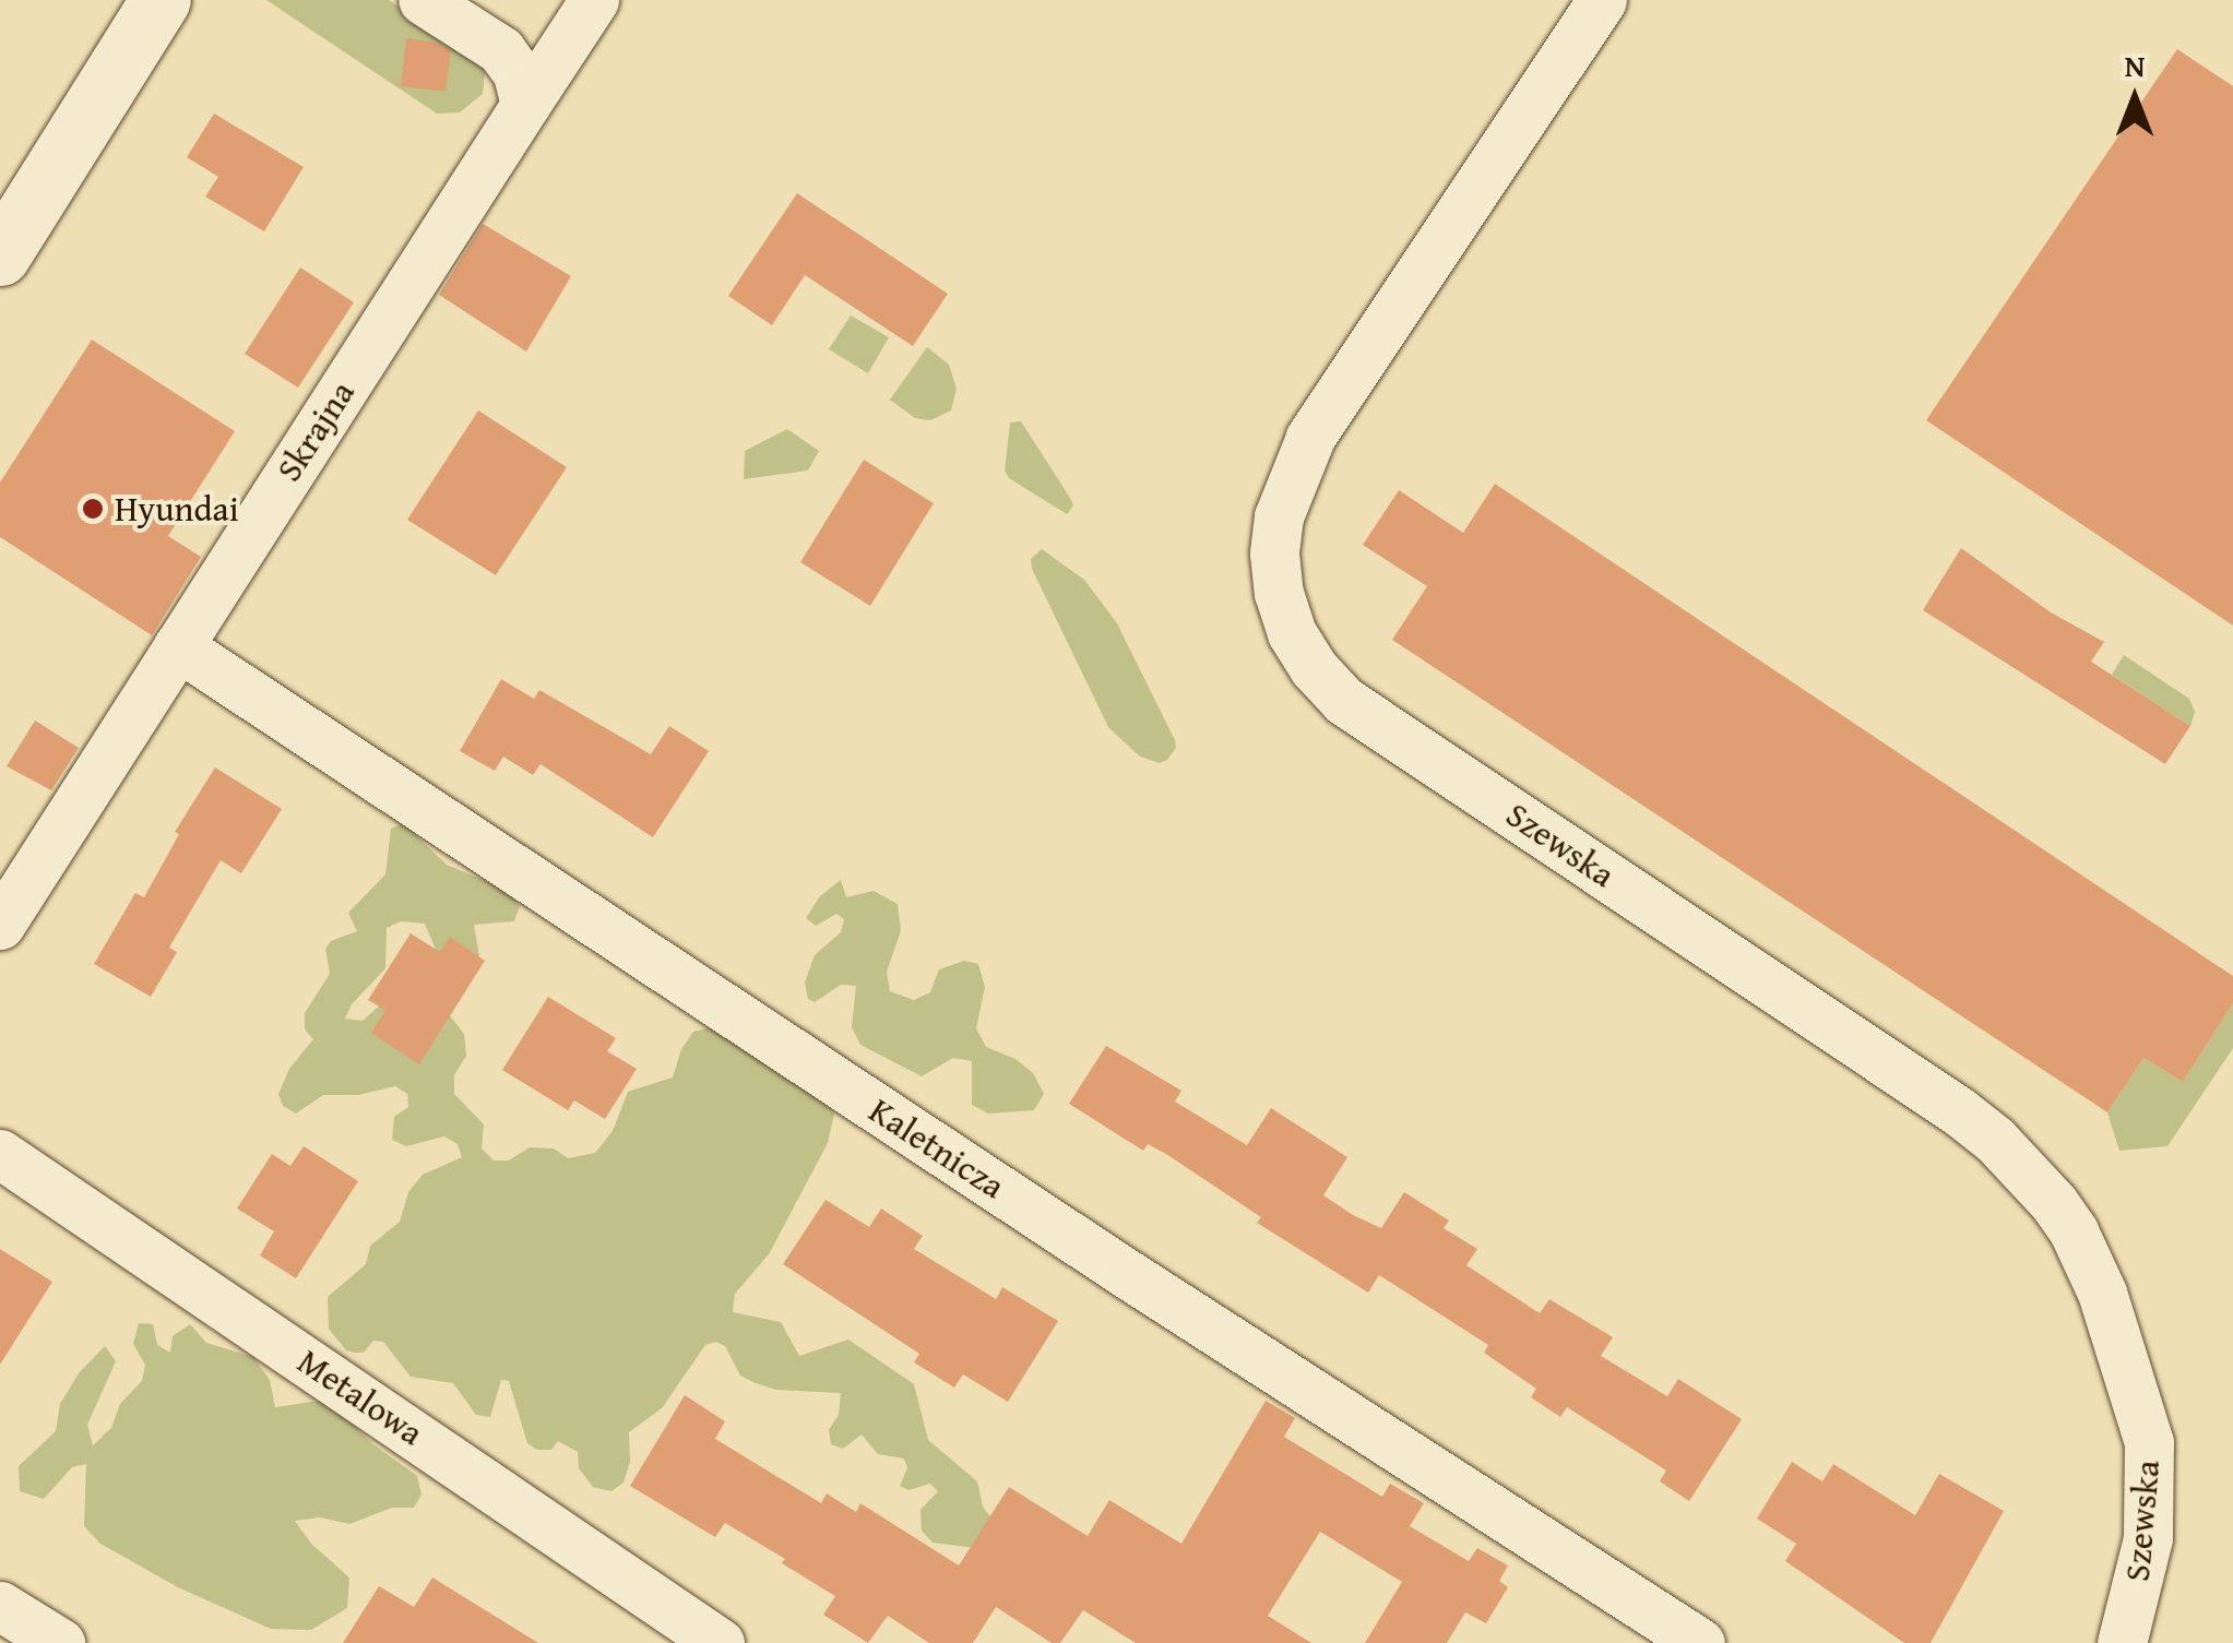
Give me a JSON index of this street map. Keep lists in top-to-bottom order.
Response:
{
  "streets": {
    "street": [
      "Skrajna",
      "Szewska",
      "Kaletnicza",
      "Metalowa"
    ]
  },
  "crossings": [
    ["Skrajna", "Kaletnicza"]
  ],
  "places": ["Hyundai"],
  "north": "top"
}
